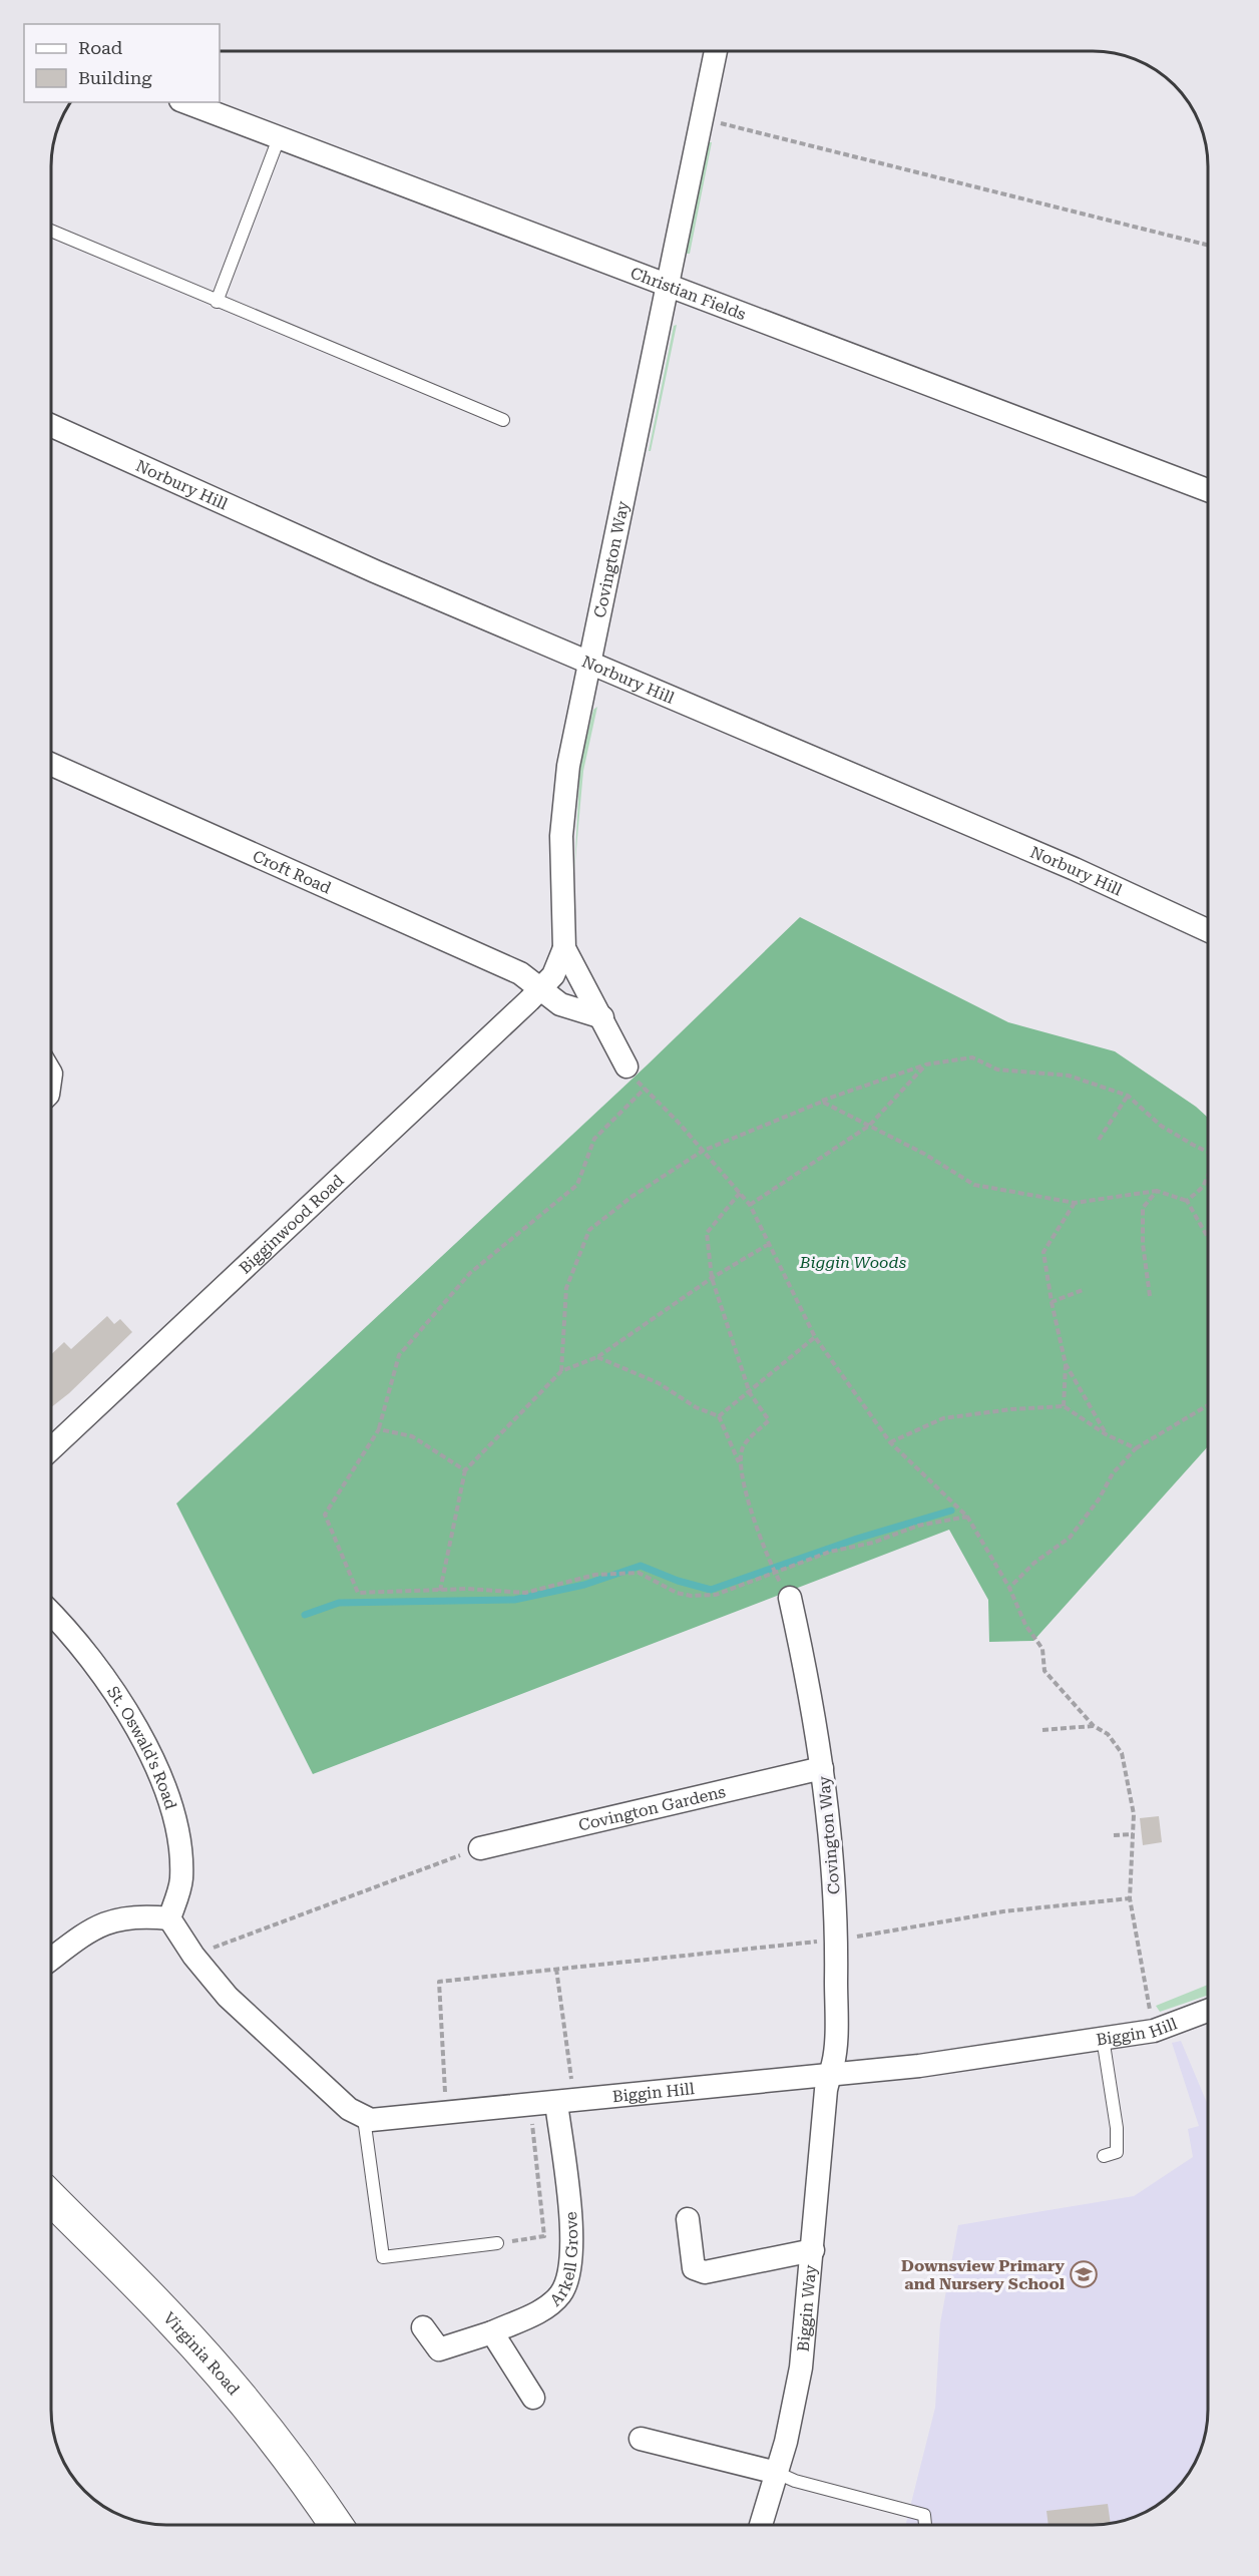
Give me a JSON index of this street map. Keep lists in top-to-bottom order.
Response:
{
  "streets": {
    "street": [
      "Christian Fields",
      "Norbury Hill",
      "Covington Way",
      "Croft Road",
      "Bigginwood Road",
      "St. Oswald's Road",
      "Covington Gardens",
      "Biggin Hill",
      "Arkell Grove",
      "Biggin Way",
      "Virginia Road"
    ]
  },
  "crossings": [
    ["Christian Fields", "Covington Way"],
    ["Norbury Hill", "Covington Way"],
    ["Covington Way", "Croft Road"],
    ["Covington Way", "Bigginwood Road"],
    ["Covington Way", "Covington Gardens"],
    ["Covington Way", "Biggin Hill"],
    ["Covington Way", "Biggin Way"],
    ["Croft Road", "Bigginwood Road"],
    ["Biggin Hill", "Arkell Grove"],
    ["Biggin Hill", "Biggin Way"]
  ],
  "parks": ["Biggin Woods"],
  "places": {
    "school or university": ["Downsview Primary and Nursery School"]
  },
  "legend": ["Road", "Building"]
}
